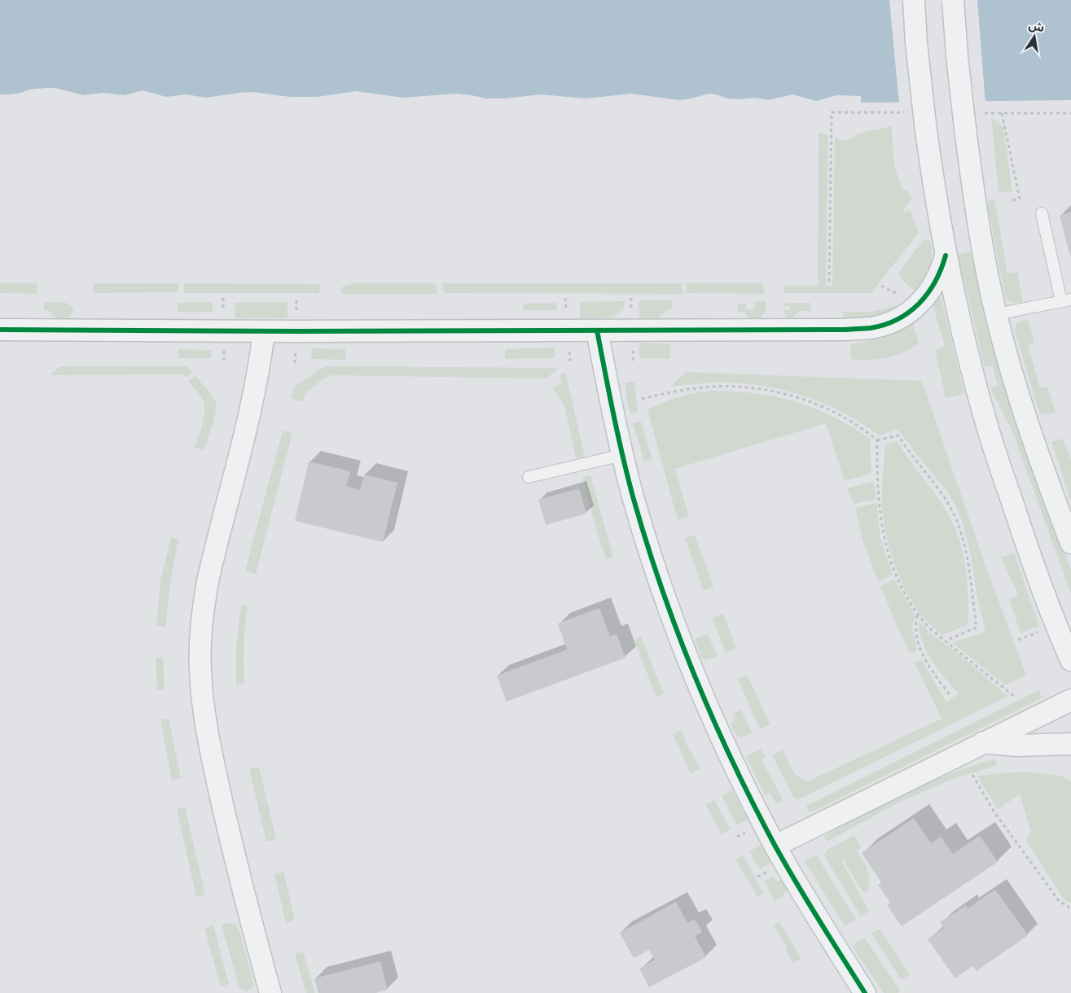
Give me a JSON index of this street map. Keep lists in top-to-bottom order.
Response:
{
  "north": "top"
}
